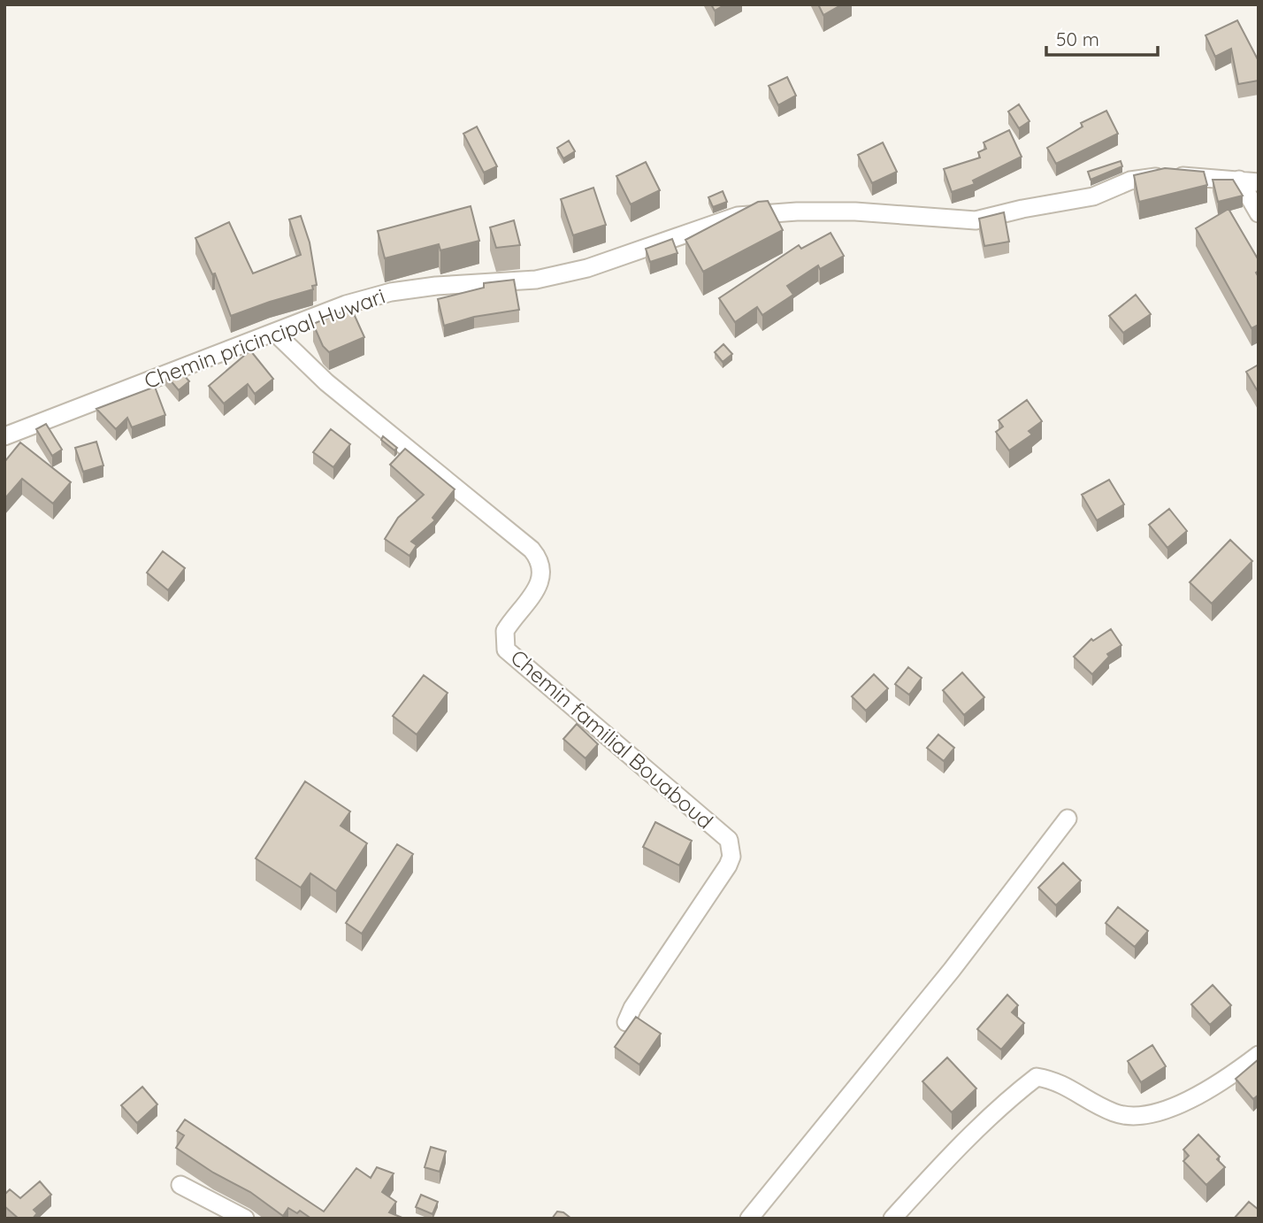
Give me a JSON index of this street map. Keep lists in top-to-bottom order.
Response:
{
  "streets": {
    "street": ["Chemin pricincipal Huwari", "Chemin familial Bouaboud"]
  },
  "crossings": [
    ["Chemin pricincipal Huwari", "Chemin familial Bouaboud"]
  ],
  "scale_bar": "50 m"
}
